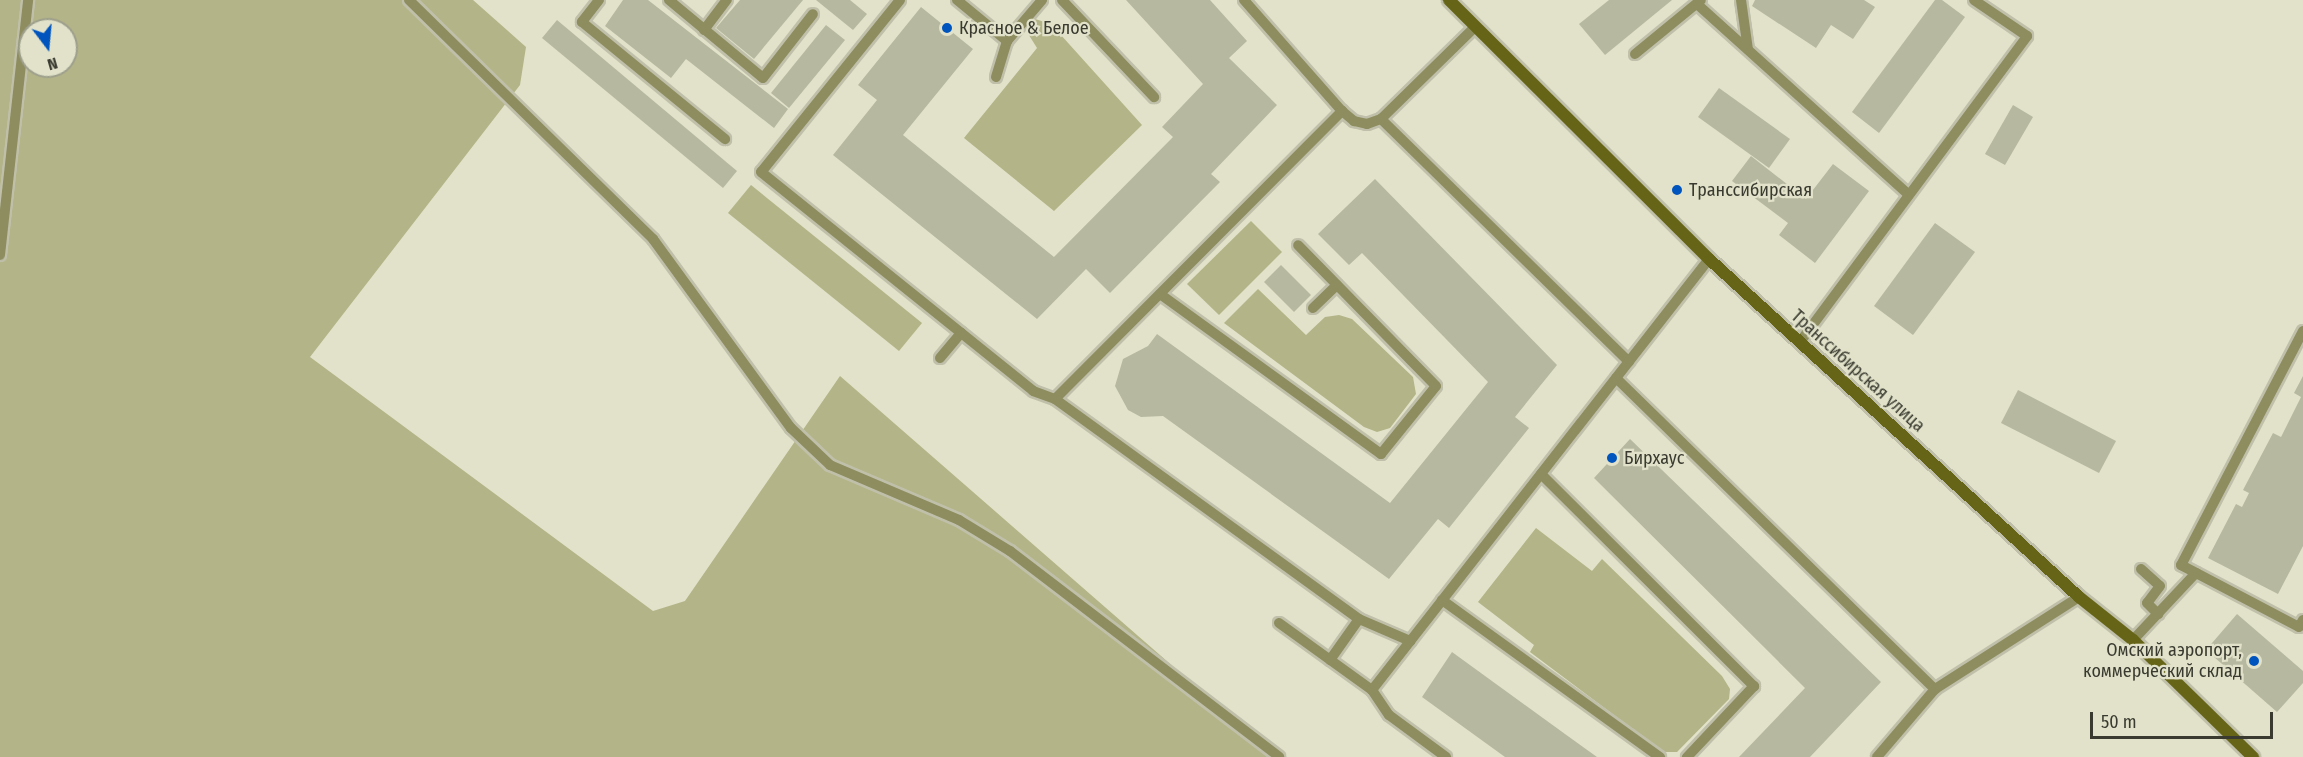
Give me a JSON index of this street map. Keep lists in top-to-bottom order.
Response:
{
  "streets": {
    "main road": ["Транссибирская улица"]
  },
  "places": [
    "Красное & Белое",
    "Транссибирская",
    "Бирхаус",
    "Омский аэропорт, коммерческий склад"
  ],
  "scale_bar": "50 m",
  "north": "bottom"
}
